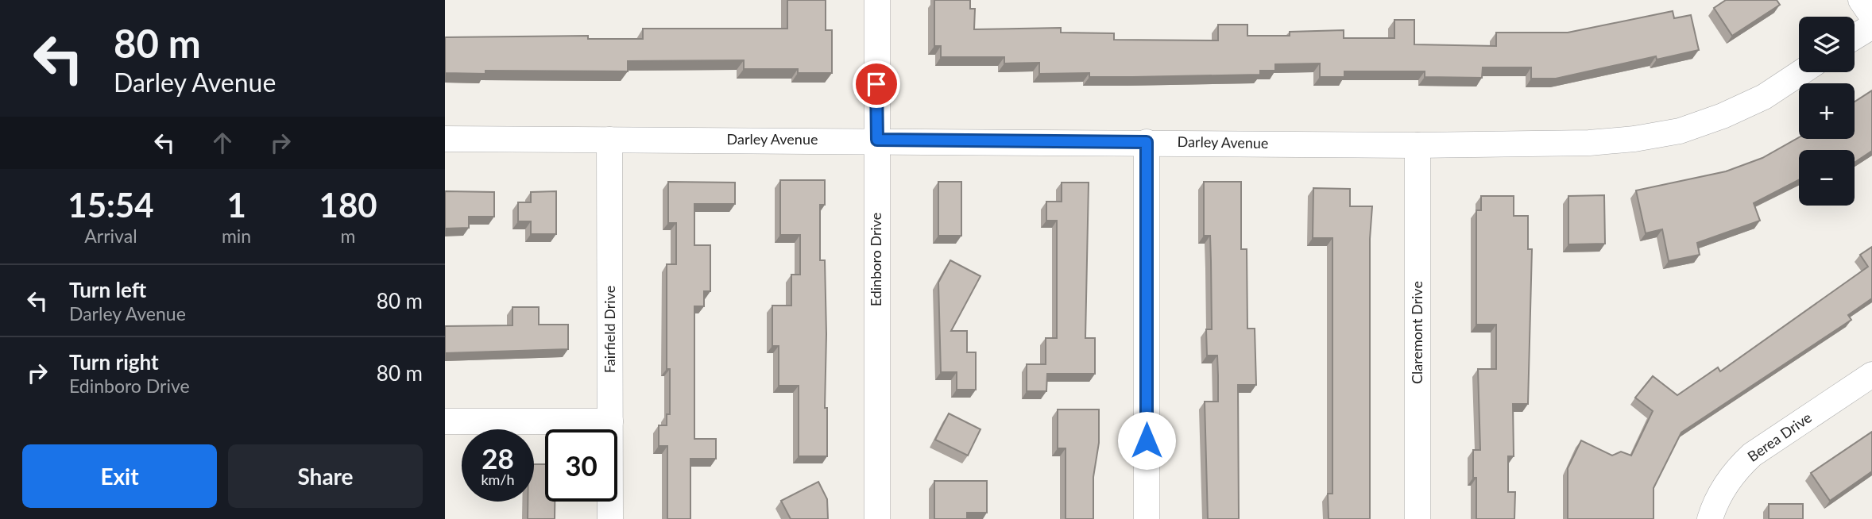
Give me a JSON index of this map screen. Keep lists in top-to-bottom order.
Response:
{
  "streets": {
    "street": [
      "Darley Avenue",
      "Edinboro Drive",
      "Fairfield Drive",
      "Claremont Drive",
      "Berea Drive"
    ]
  },
  "crossings": [
    ["Darley Avenue", "Edinboro Drive"],
    ["Darley Avenue", "Fairfield Drive"],
    ["Darley Avenue", "Claremont Drive"]
  ],
  "page": {
    "turn": ["80 m", "Darley Avenue"],
    "map_buttons": ["+", "−"],
    "eta": [
      "15:54",
      "Arrival",
      "1",
      "min",
      "180",
      "m"
    ],
    "list": [
      {
        "name": "Turn left",
        "note": "Darley Avenue",
        "value": "80 m"
      },
      {
        "name": "Turn right",
        "note": "Edinboro Drive",
        "value": "80 m"
      }
    ],
    "speed": "28 km/h",
    "limit": "30",
    "buttons": ["Exit", "Share"]
  }
}
